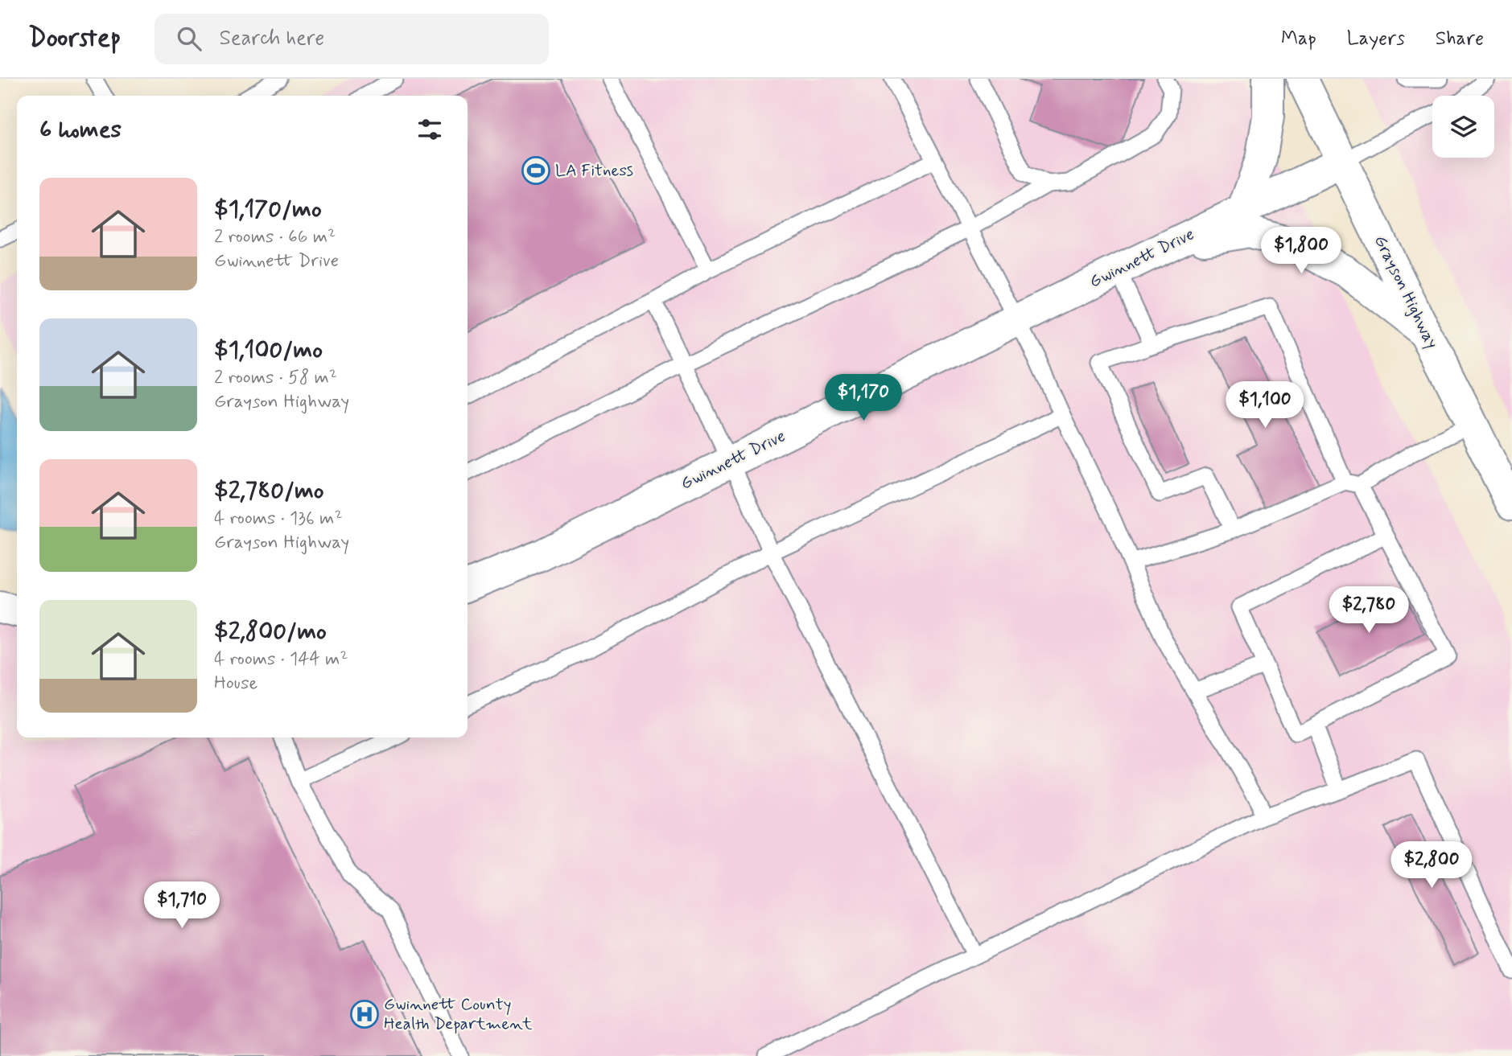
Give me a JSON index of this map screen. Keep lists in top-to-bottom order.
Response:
{
  "streets": {
    "street": ["Gwinnett Drive", "Grayson Highway"]
  },
  "crossings": [
    ["Gwinnett Drive", "Grayson Highway"]
  ],
  "places": {
    "sports": ["LA Fitness"],
    "hospital": ["Gwinnett County Health Department"]
  },
  "page": {
    "header": "Doorstep",
    "search": "Search here",
    "nav": ["Map", "Layers", "Share"],
    "heading": "6 homes",
    "list": [
      {
        "name": "$1,170/mo",
        "note": "2 rooms · 66 m² · Gwinnett Drive"
      },
      {
        "name": "$1,100/mo",
        "note": "2 rooms · 58 m² · Grayson Highway"
      },
      {
        "name": "$2,780/mo",
        "note": "4 rooms · 136 m² · Grayson Highway"
      },
      {
        "name": "$2,800/mo",
        "note": "4 rooms · 144 m² · House"
      }
    ],
    "price": [
      "$1,800",
      "$1,170",
      "$1,100",
      "$2,780",
      "$2,800",
      "$1,710"
    ]
  }
}
